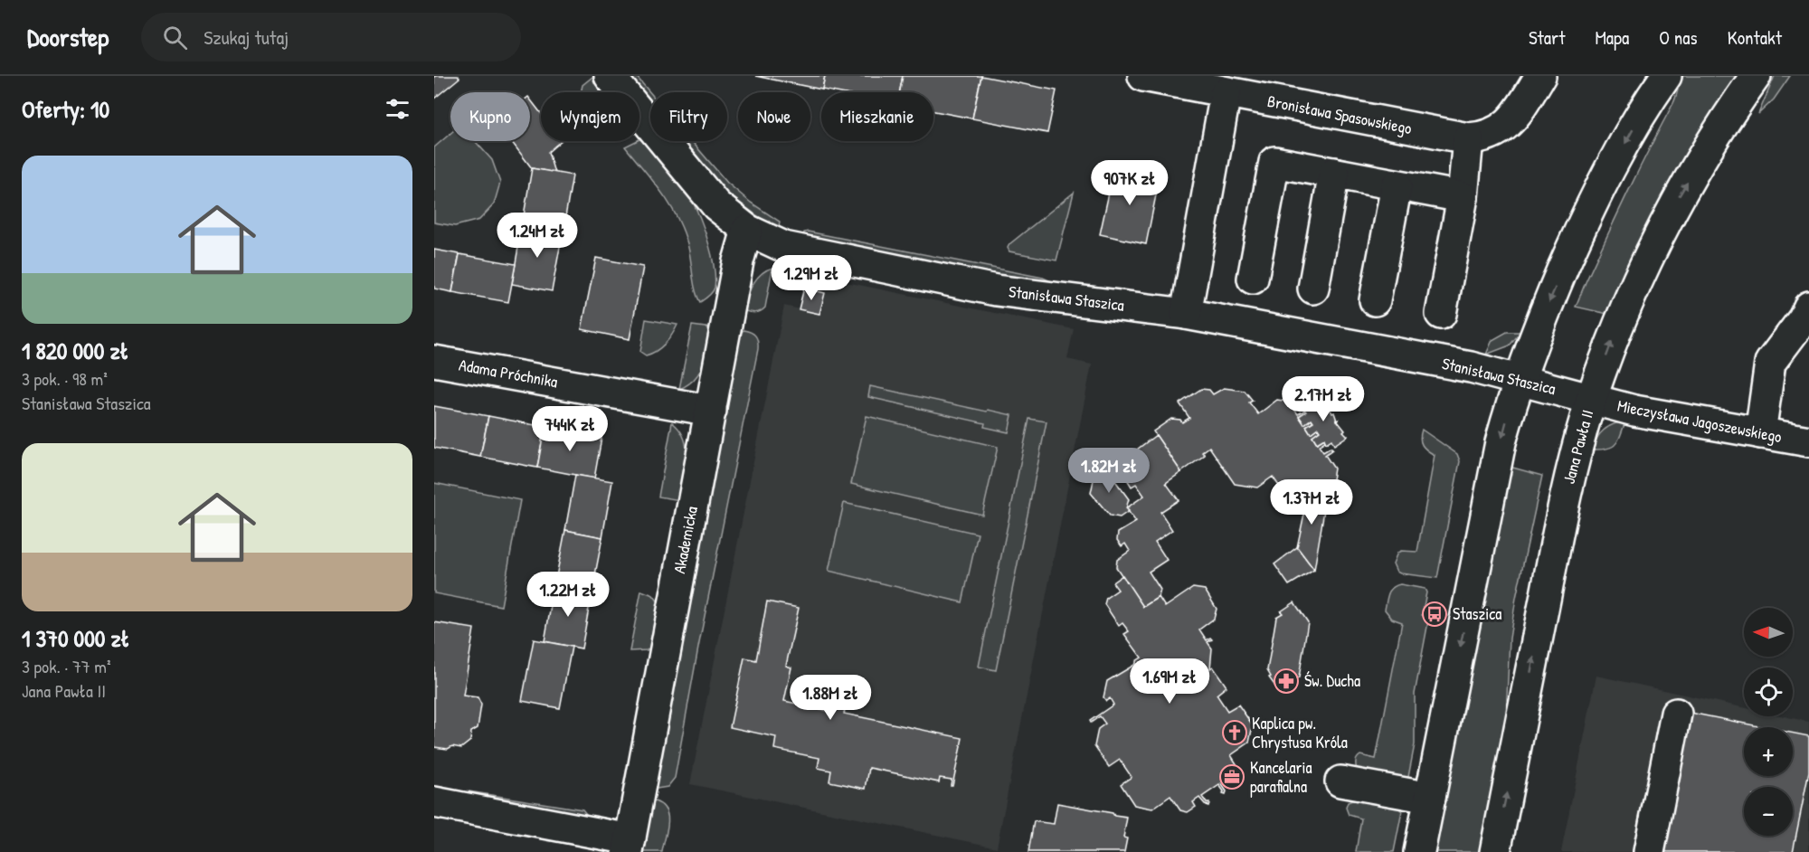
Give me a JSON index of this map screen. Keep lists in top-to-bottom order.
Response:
{
  "streets": {
    "street": [
      "Bronisława Spasowskiego",
      "Stanisława Staszica",
      "Adama Próchnika",
      "Mieczysława Jagoszewskiego",
      "Jana Pawła II",
      "Akademicka"
    ]
  },
  "crossings": [
    ["Stanisława Staszica", "Mieczysława Jagoszewskiego"],
    ["Stanisława Staszica", "Jana Pawła II"],
    ["Stanisława Staszica", "Akademicka"],
    ["Adama Próchnika", "Akademicka"],
    ["Mieczysława Jagoszewskiego", "Jana Pawła II"]
  ],
  "places": {
    "bus stop": ["Staszica"],
    "pharmacy": ["Św. Ducha"],
    "church": ["Kaplica pw. Chrystusa Króla"],
    "office": ["Kancelaria parafialna"]
  },
  "north": "left",
  "page": {
    "header": "Doorstep",
    "search": "Szukaj tutaj",
    "nav": [
      "Start",
      "Mapa",
      "O nas",
      "Kontakt"
    ],
    "heading": "Oferty: 10",
    "chip": [
      "Kupno",
      "Wynajem",
      "Filtry",
      "Nowe",
      "Mieszkanie"
    ],
    "list": [
      {
        "name": "1 820 000 zł",
        "note": "3 pok. · 98 m² · Stanisława Staszica"
      },
      {
        "name": "1 370 000 zł",
        "note": "3 pok. · 77 m² · Jana Pawła II"
      }
    ],
    "price": [
      "907K zł",
      "1.24M zł",
      "1.29M zł",
      "2.17M zł",
      "744K zł",
      "1.82M zł",
      "1.37M zł",
      "1.22M zł",
      "1.69M zł",
      "1.88M zł"
    ],
    "map_buttons": ["+", "−"]
  }
}
